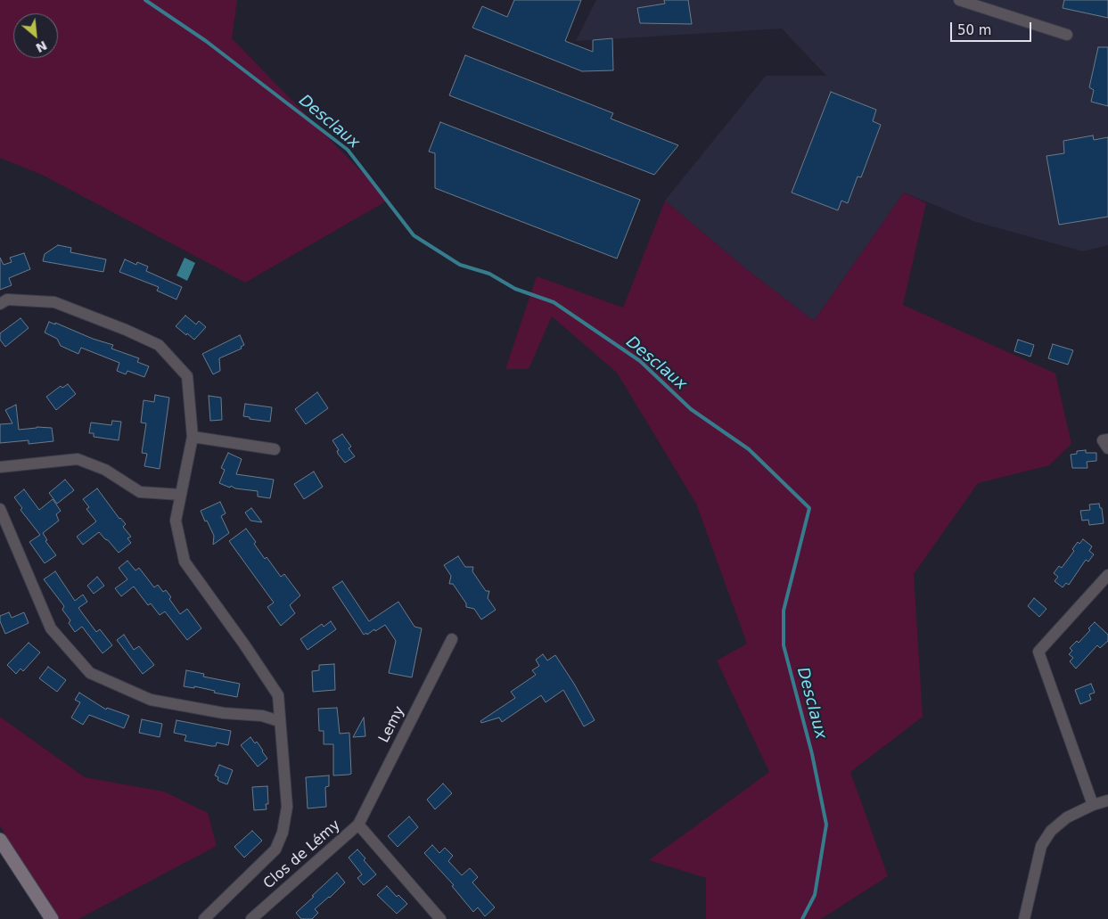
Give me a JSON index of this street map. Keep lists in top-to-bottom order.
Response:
{
  "streets": {
    "street": ["Lemy", "Clos de Lémy"]
  },
  "crossings": [
    ["Lemy", "Clos de Lémy"]
  ],
  "water": ["Desclaux"],
  "scale_bar": "50 m",
  "north": "bottom right"
}
